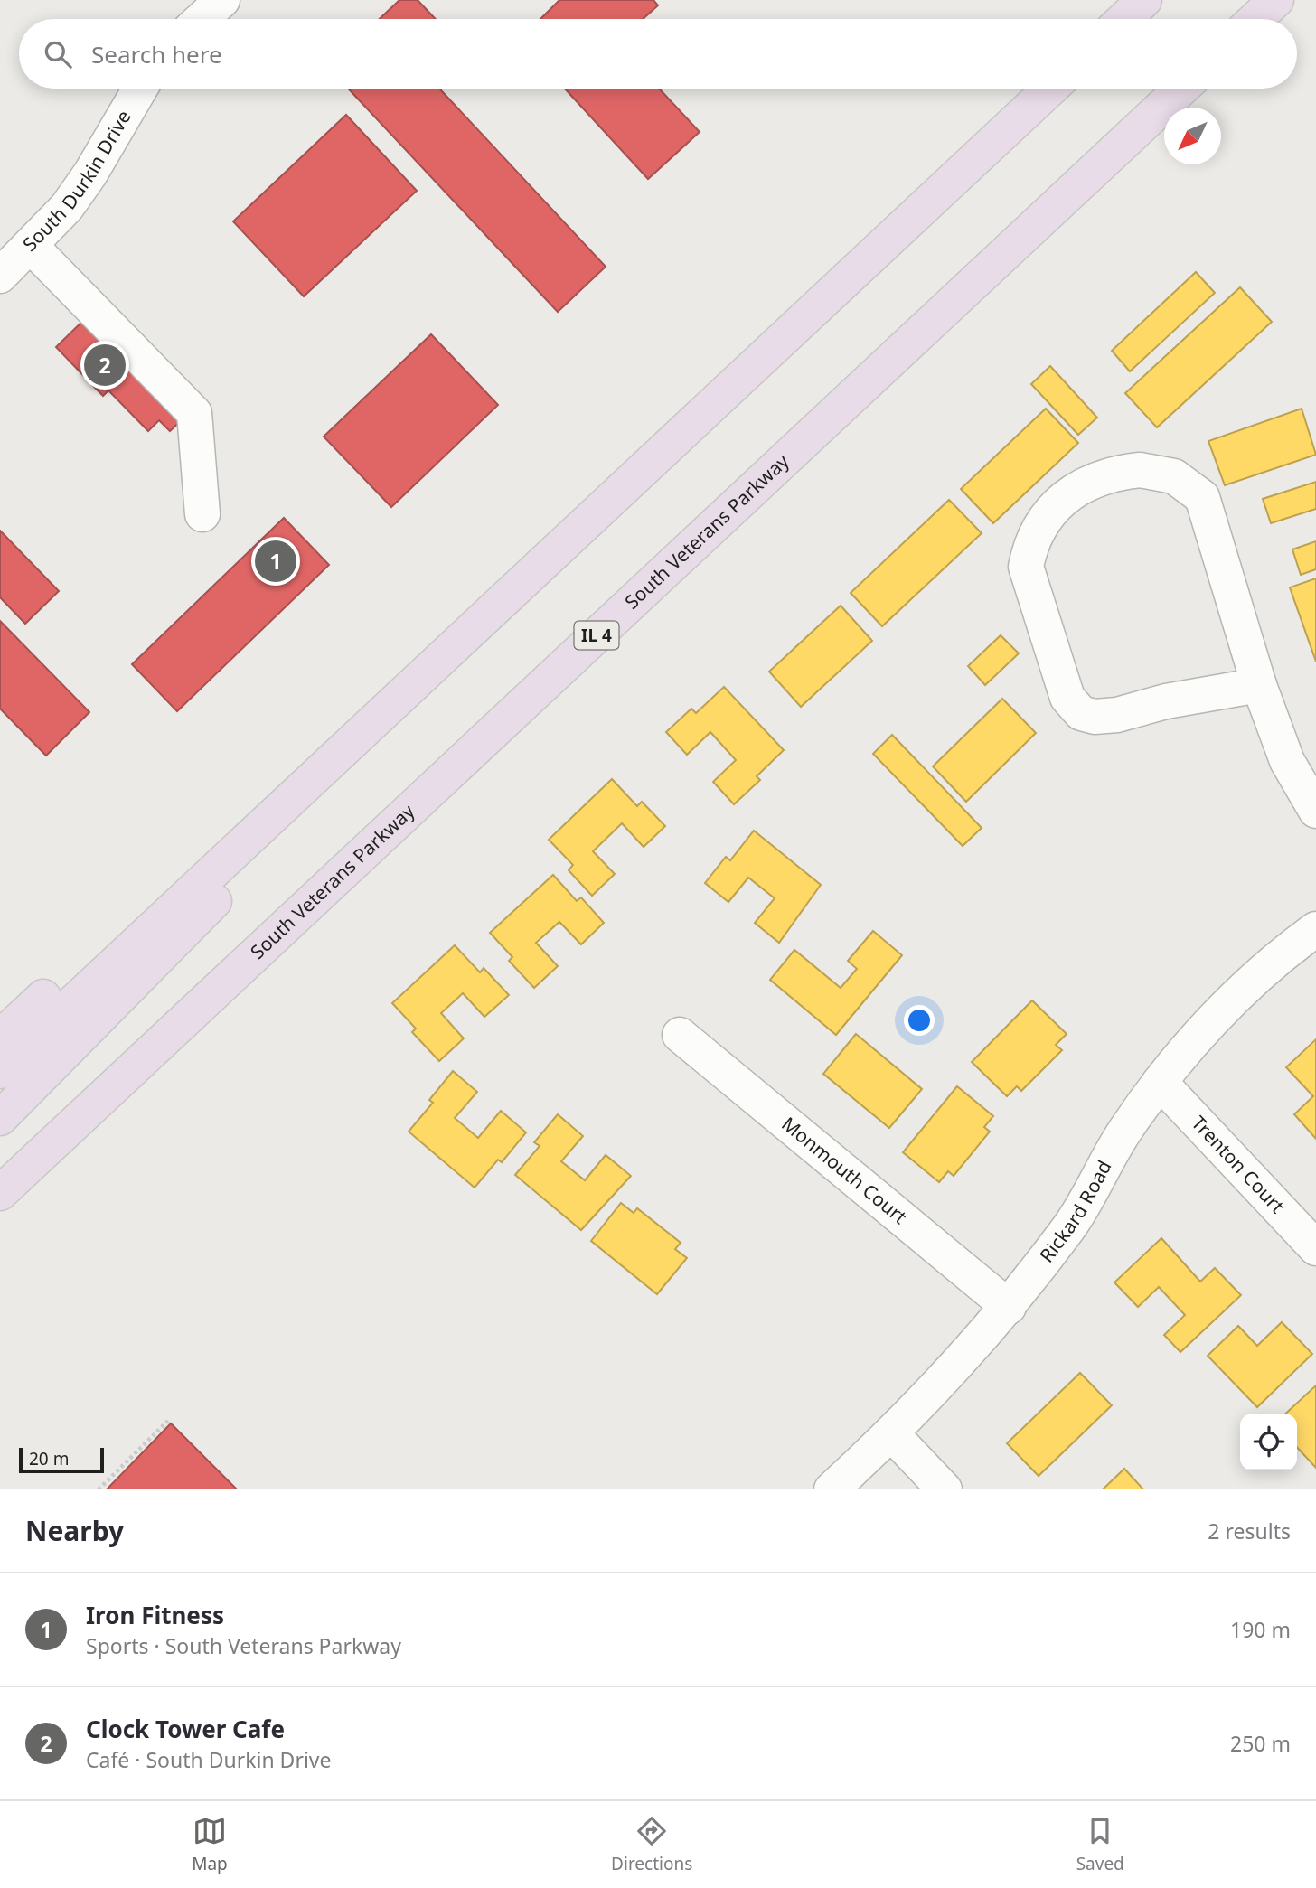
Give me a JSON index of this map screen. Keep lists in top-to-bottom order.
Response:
{
  "streets": {
    "highway": ["South Veterans Parkway", "IL 4"],
    "street": [
      "South Durkin Drive",
      "Trenton Court",
      "Monmouth Court",
      "Rickard Road"
    ]
  },
  "crossings": [
    ["Trenton Court", "Rickard Road"],
    ["Monmouth Court", "Rickard Road"]
  ],
  "scale_bar": "20 m",
  "north": "bottom left",
  "page": {
    "search": "Search here",
    "pins": ["2", "1"],
    "scale": "20 m",
    "heading": ["Nearby", "2 results"],
    "list": [
      {
        "mark": "1",
        "name": "Iron Fitness",
        "note": "Sports · South Veterans Parkway",
        "value": "190 m"
      },
      {
        "mark": "2",
        "name": "Clock Tower Cafe",
        "note": "Café · South Durkin Drive",
        "value": "250 m"
      }
    ],
    "nav": ["Map", "Directions", "Saved"]
  }
}
